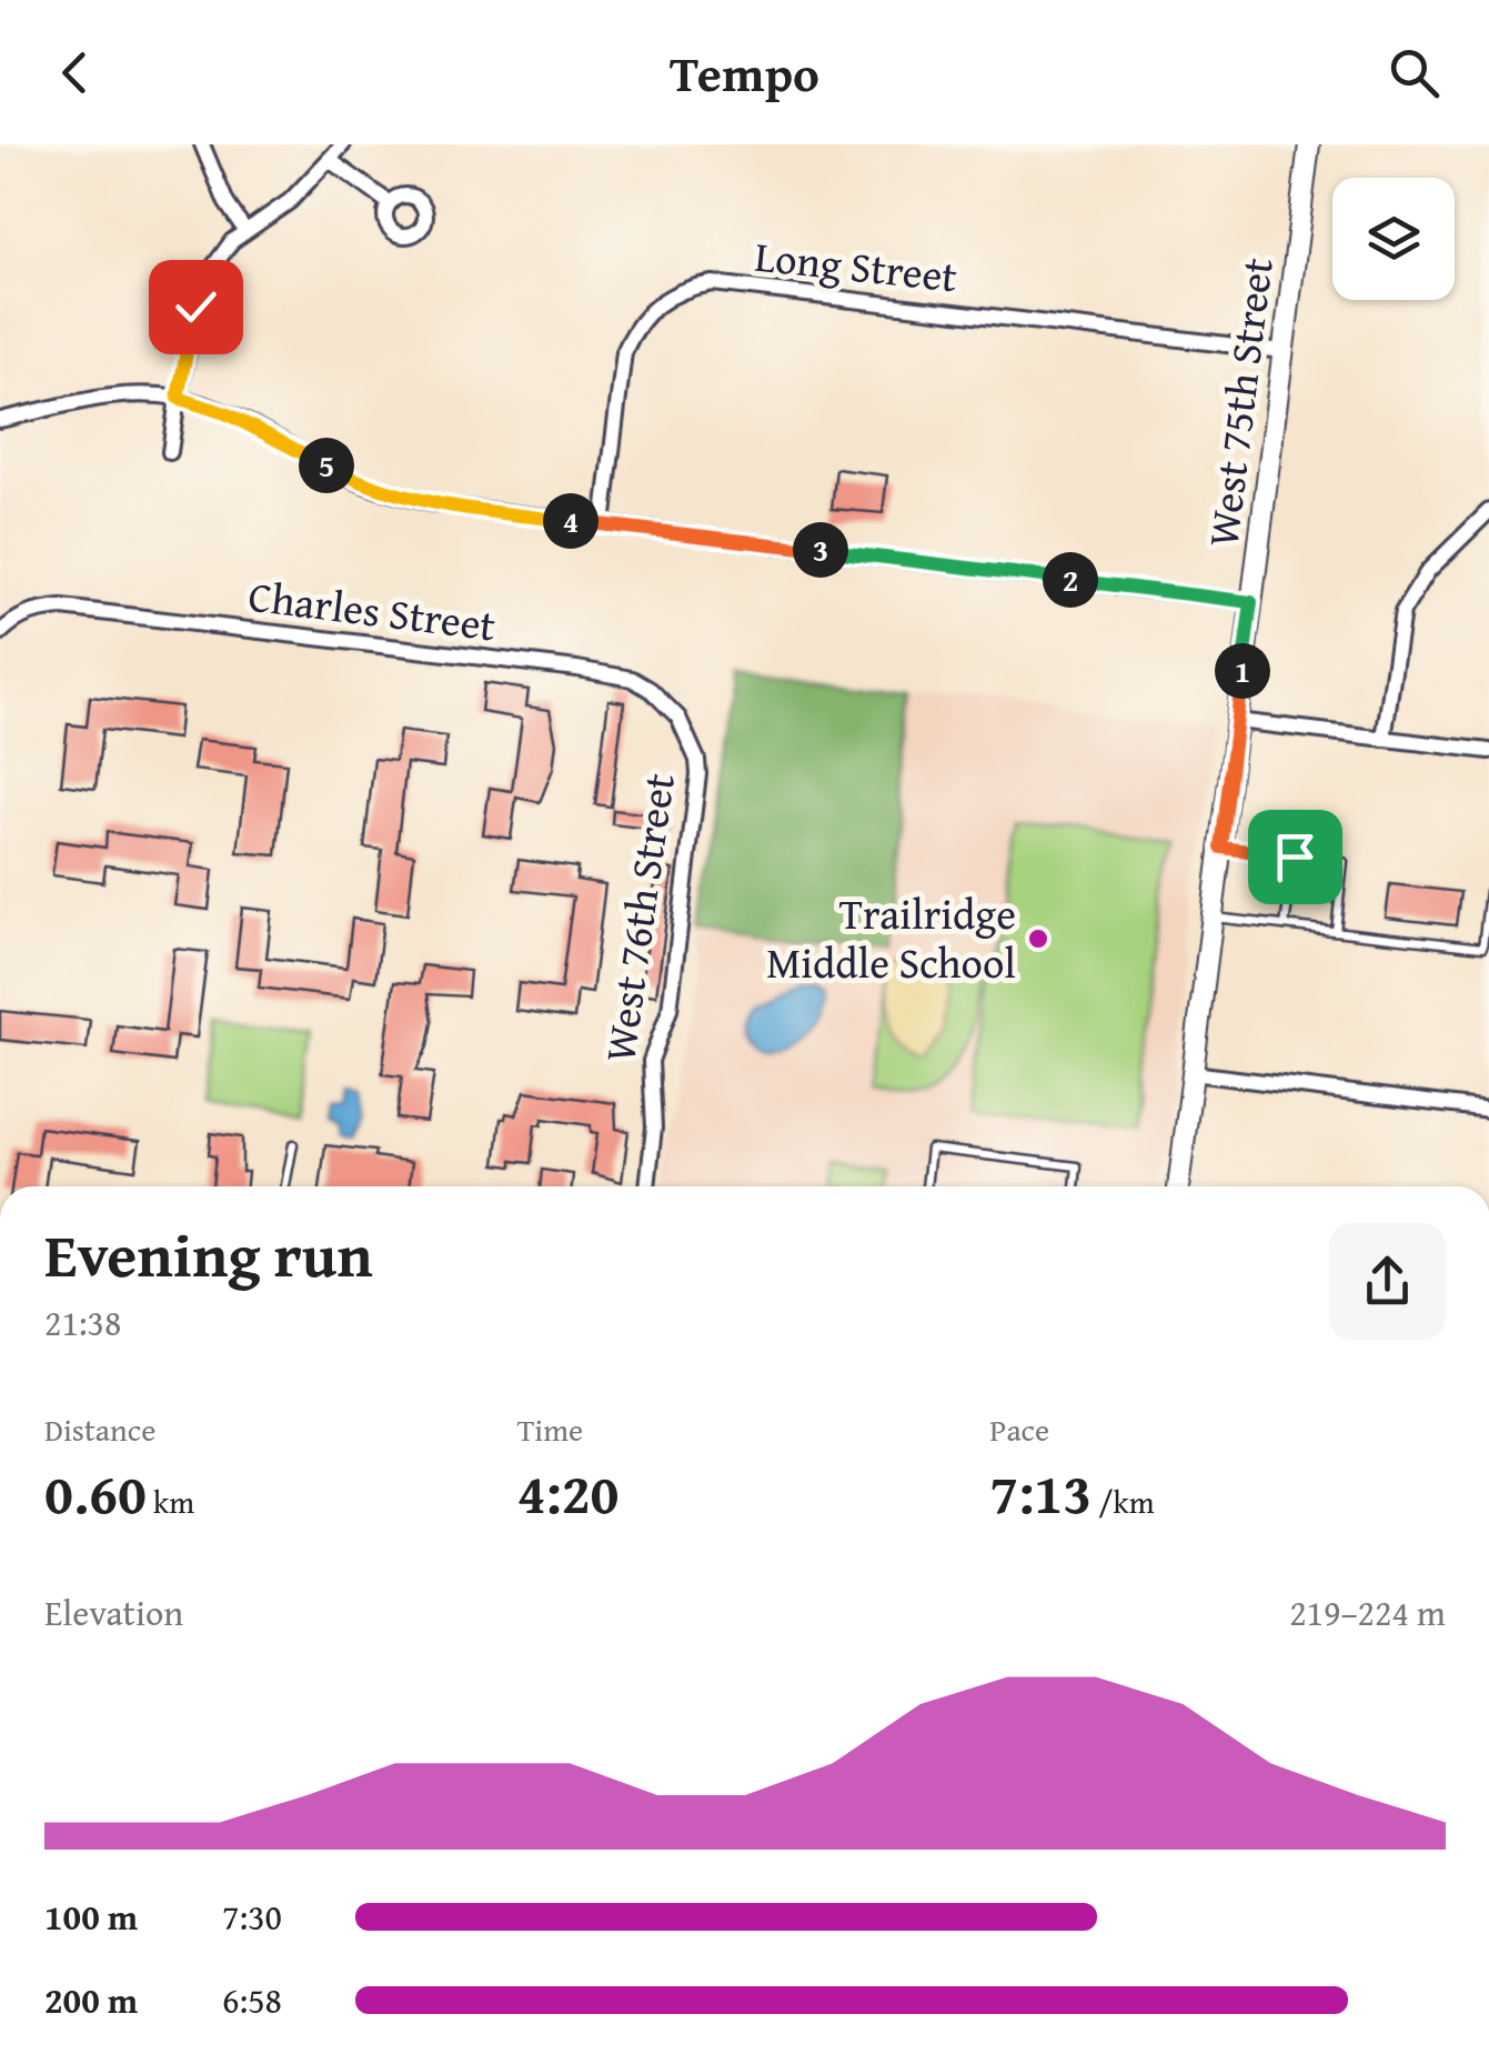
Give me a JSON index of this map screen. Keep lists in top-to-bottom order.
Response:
{
  "streets": {
    "main road": ["West 75th Street"],
    "street": ["Long Street", "Charles Street", "West 76th Street"]
  },
  "crossings": [
    ["Long Street", "West 75th Street"],
    ["Charles Street", "West 76th Street"]
  ],
  "places": ["Trailridge Middle School"],
  "page": {
    "header": "Tempo",
    "pins": [
      "5",
      "4",
      "3",
      "2",
      "1"
    ],
    "heading": ["Evening run", "21:38"],
    "stats": [
      ["Distance", "0.60 km"],
      ["Time", "4:20"],
      ["Pace", "7:13 /km"]
    ],
    "chart": ["Elevation", "219–224 m"],
    "list": [
      {
        "name": "100 m",
        "note": "7:30"
      },
      {
        "name": "200 m",
        "note": "6:58"
      }
    ]
  }
}
